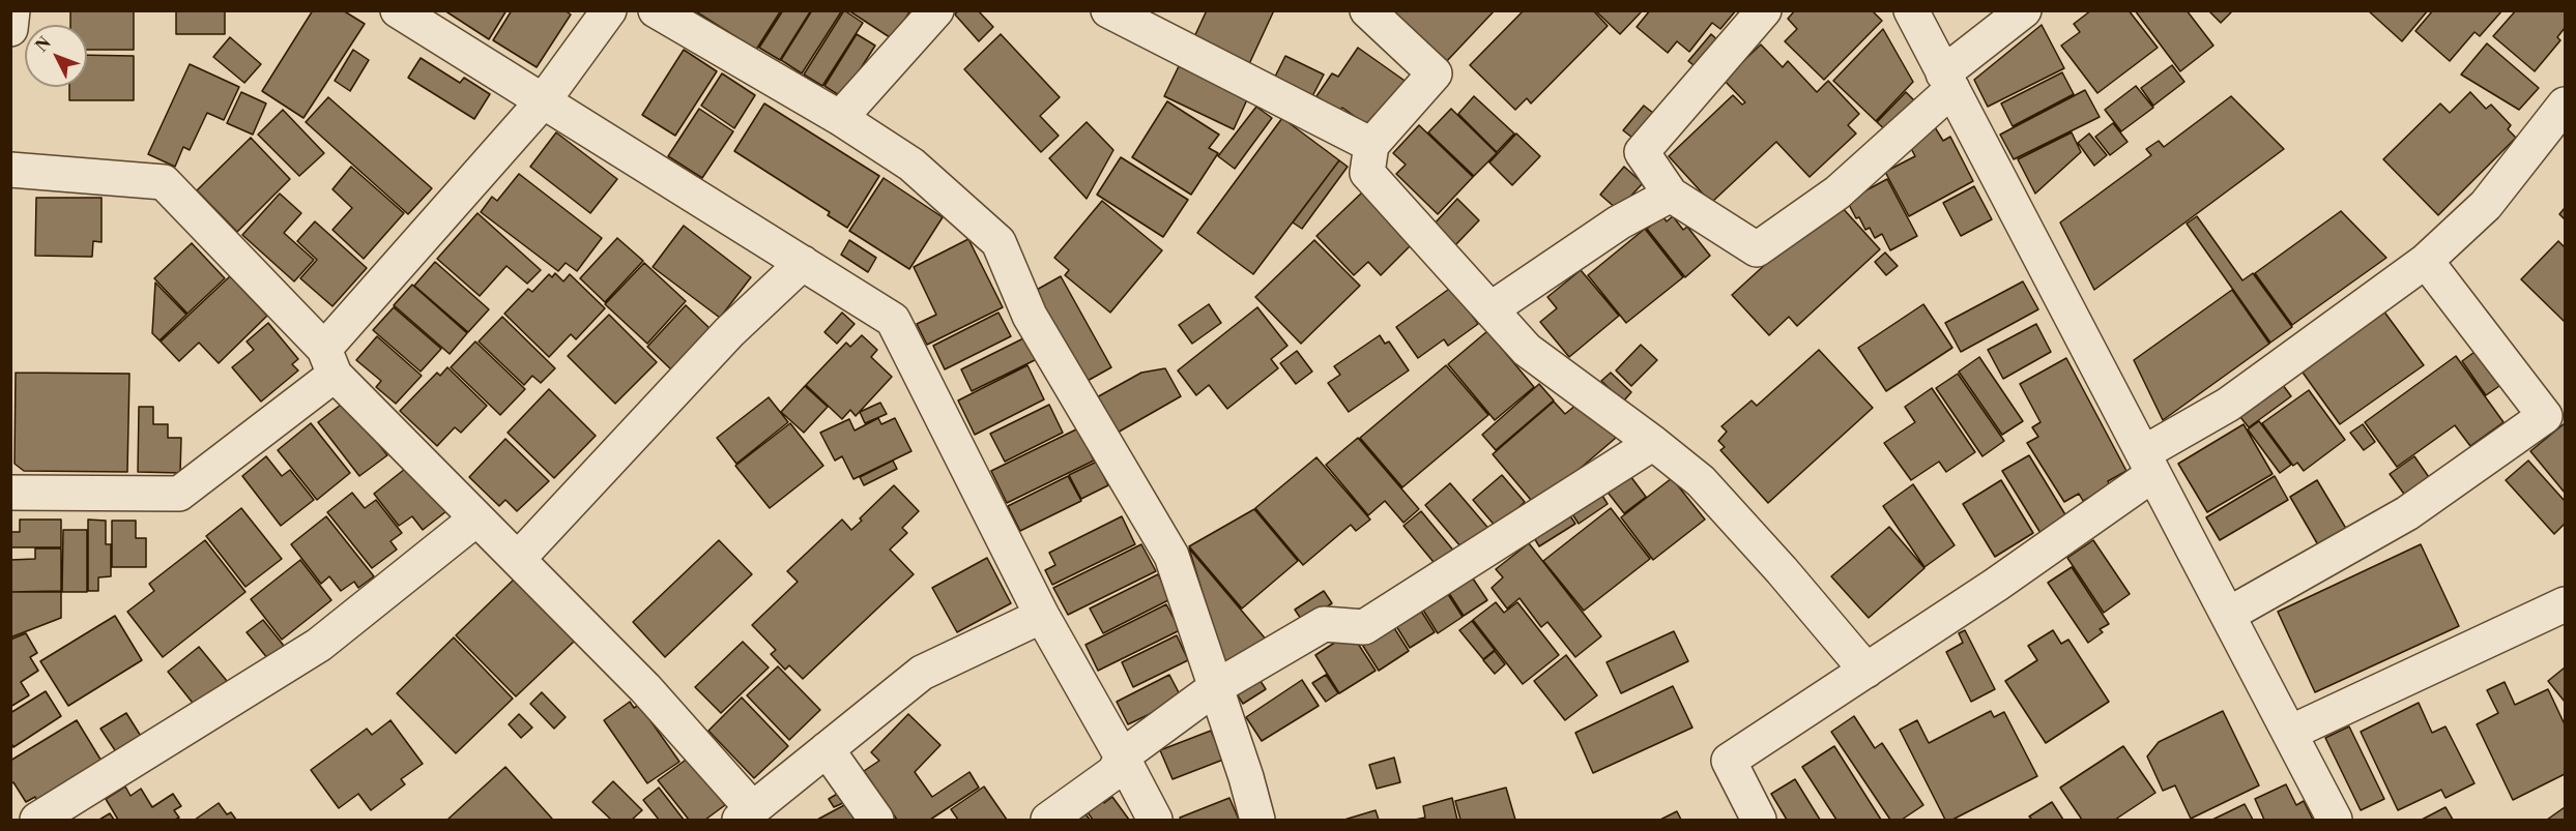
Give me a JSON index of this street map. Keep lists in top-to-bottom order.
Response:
{
  "north": "top left"
}
